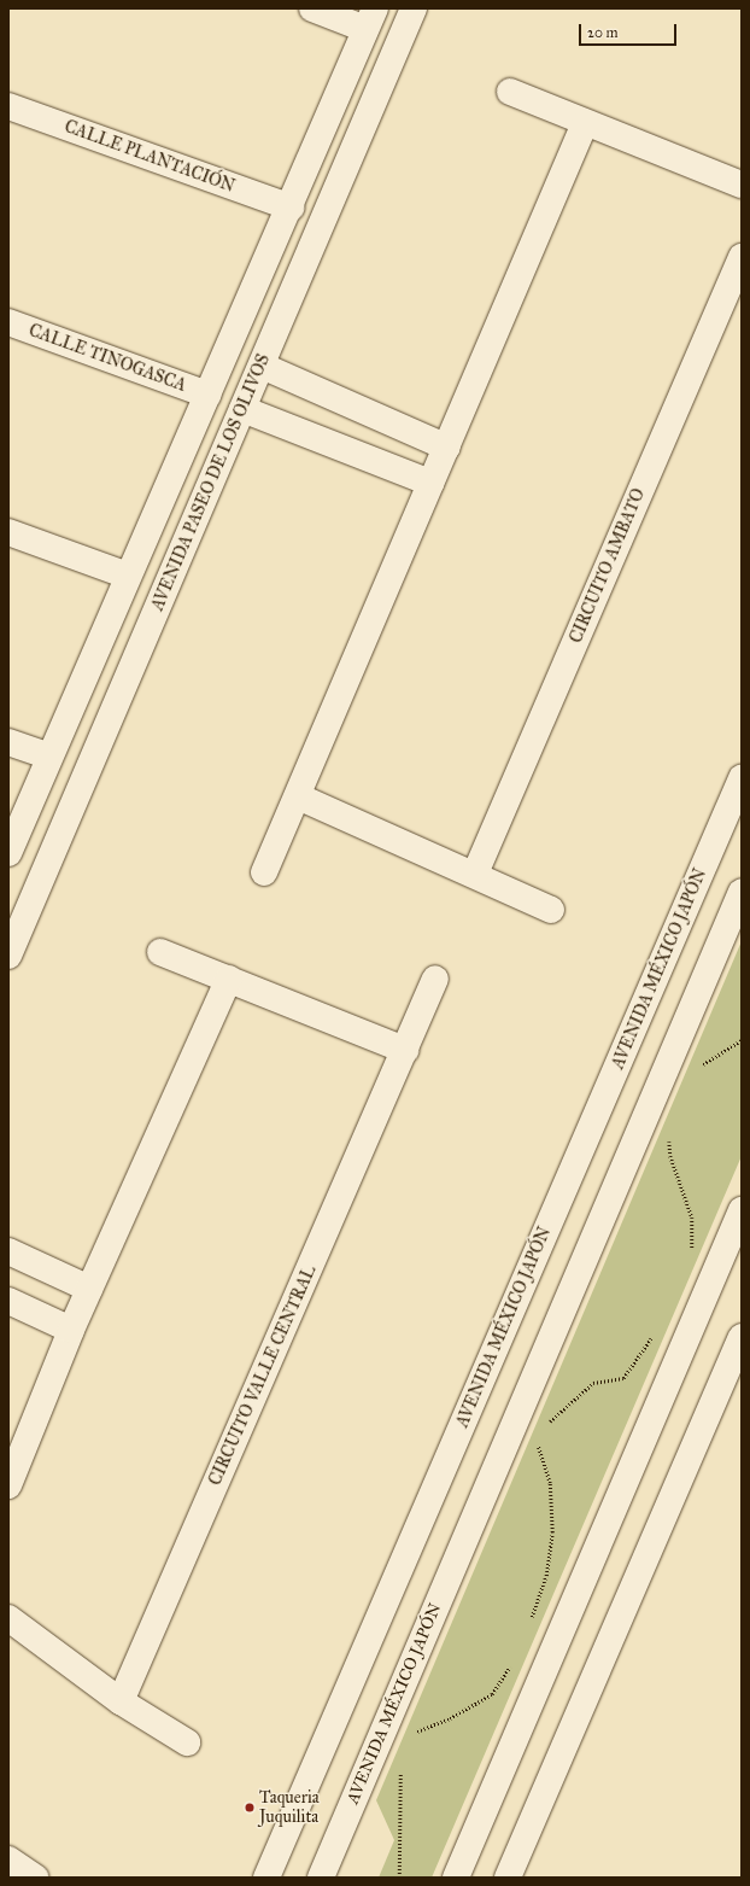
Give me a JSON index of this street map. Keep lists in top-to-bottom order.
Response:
{
  "streets": {
    "street": [
      "CALLE PLANTACIÓN",
      "CALLE TINOGASCA",
      "AVENIDA PASEO DE LOS OLIVOS",
      "CIRCUITO AMBATO",
      "AVENIDA MÉXICO JAPÓN",
      "CIRCUITO VALLE CENTRAL"
    ]
  },
  "places": ["Taqueria Juquilita"],
  "scale_bar": "20 m"
}
